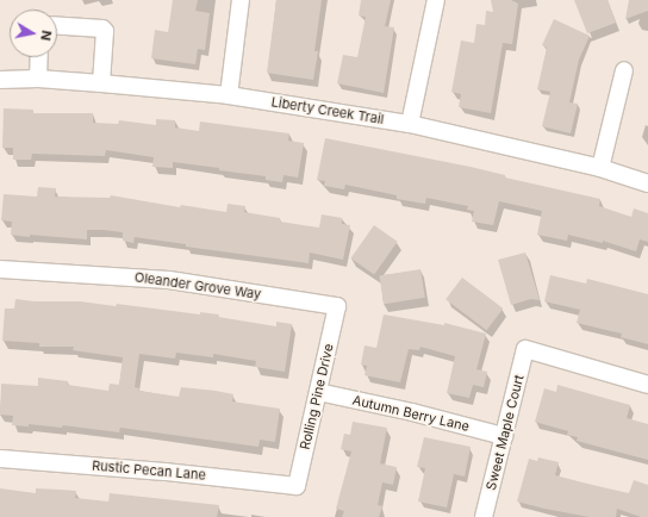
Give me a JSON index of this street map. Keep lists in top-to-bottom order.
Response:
{
  "streets": {
    "street": [
      "Liberty Creek Trail",
      "Oleander Grove Way",
      "Rolling Pine Drive",
      "Autumn Berry Lane",
      "Sweet Maple Court",
      "Rustic Pecan Lane"
    ]
  },
  "crossings": [
    ["Oleander Grove Way", "Rolling Pine Drive"],
    ["Rolling Pine Drive", "Autumn Berry Lane"],
    ["Rolling Pine Drive", "Rustic Pecan Lane"],
    ["Autumn Berry Lane", "Sweet Maple Court"]
  ],
  "north": "right"
}
